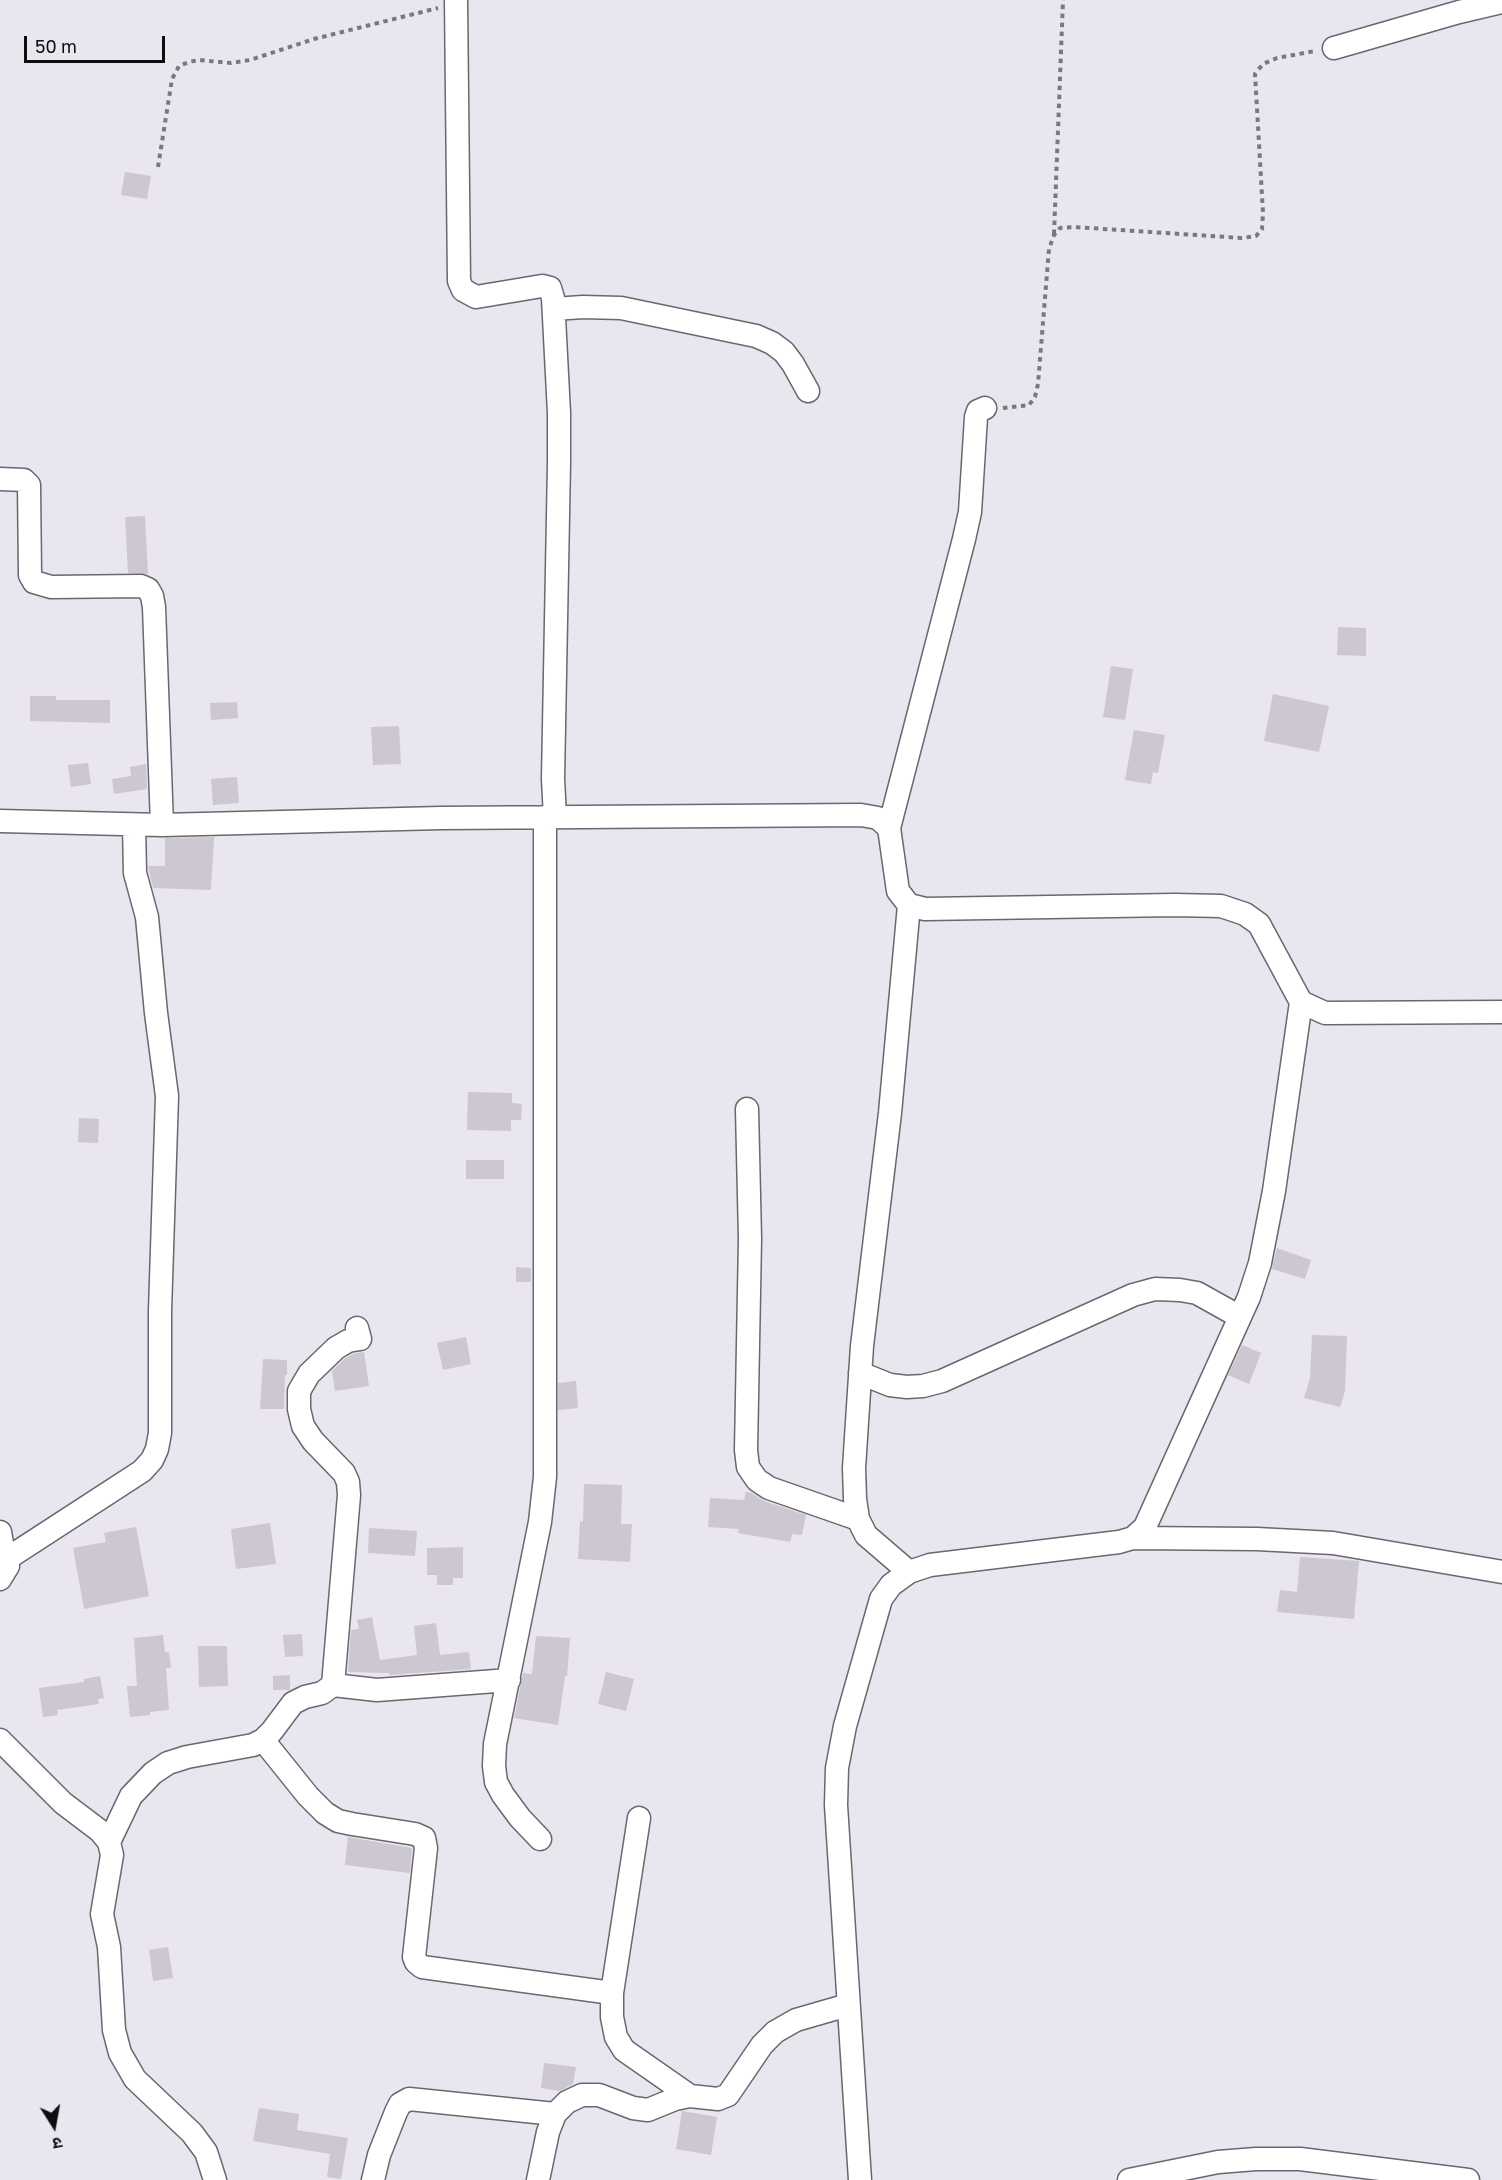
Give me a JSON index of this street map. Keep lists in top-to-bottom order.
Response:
{
  "scale_bar": "50 m",
  "north": "bottom"
}
